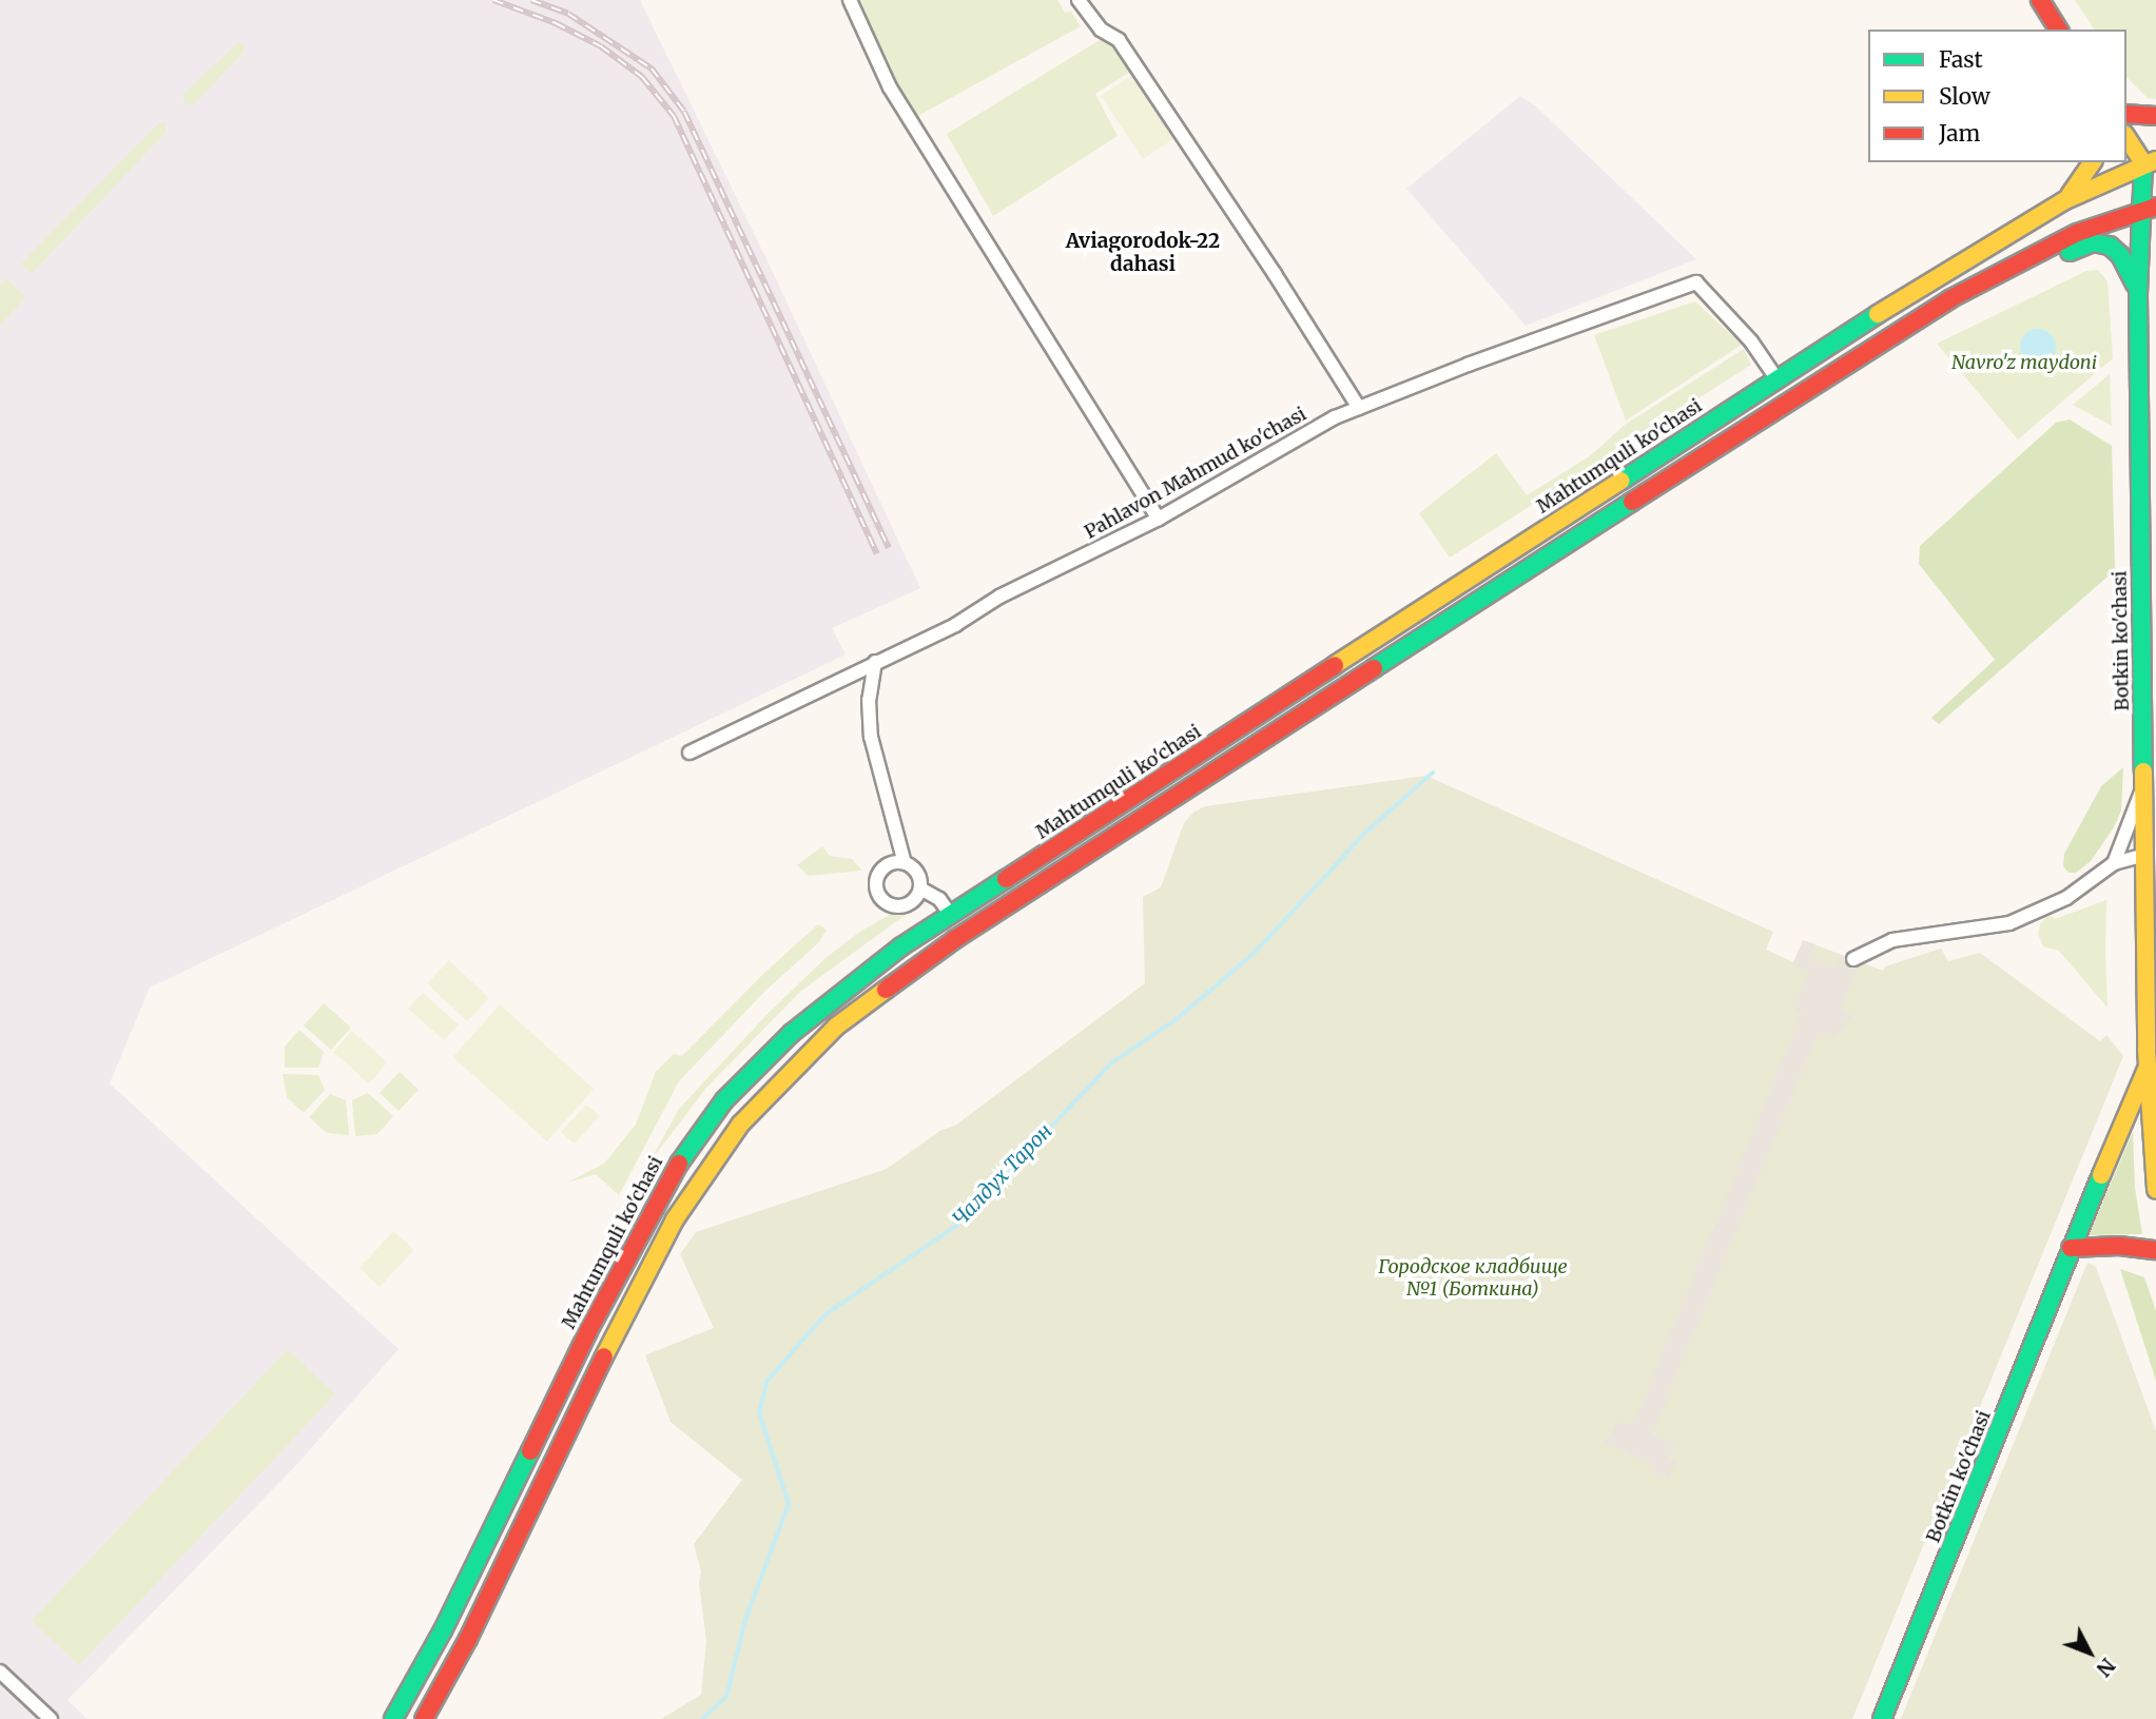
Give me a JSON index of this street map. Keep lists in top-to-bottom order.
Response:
{
  "streets": {
    "main road": ["Mahtumquli ko'chasi", "Botkin ko'chasi"],
    "street": ["Pahlavon Mahmud ko'chasi"]
  },
  "crossings": [
    ["Mahtumquli ko'chasi", "Pahlavon Mahmud ko'chasi"],
    ["Mahtumquli ko'chasi", "Botkin ko'chasi"]
  ],
  "districts": ["Aviagorodok-22 dahasi"],
  "water": ["Чалдух Тарон"],
  "parks": ["Navro'z maydoni", "Городское кладбище №1 (Боткина)"],
  "legend": ["Fast", "Slow", "Jam"],
  "north": "bottom right"
}
